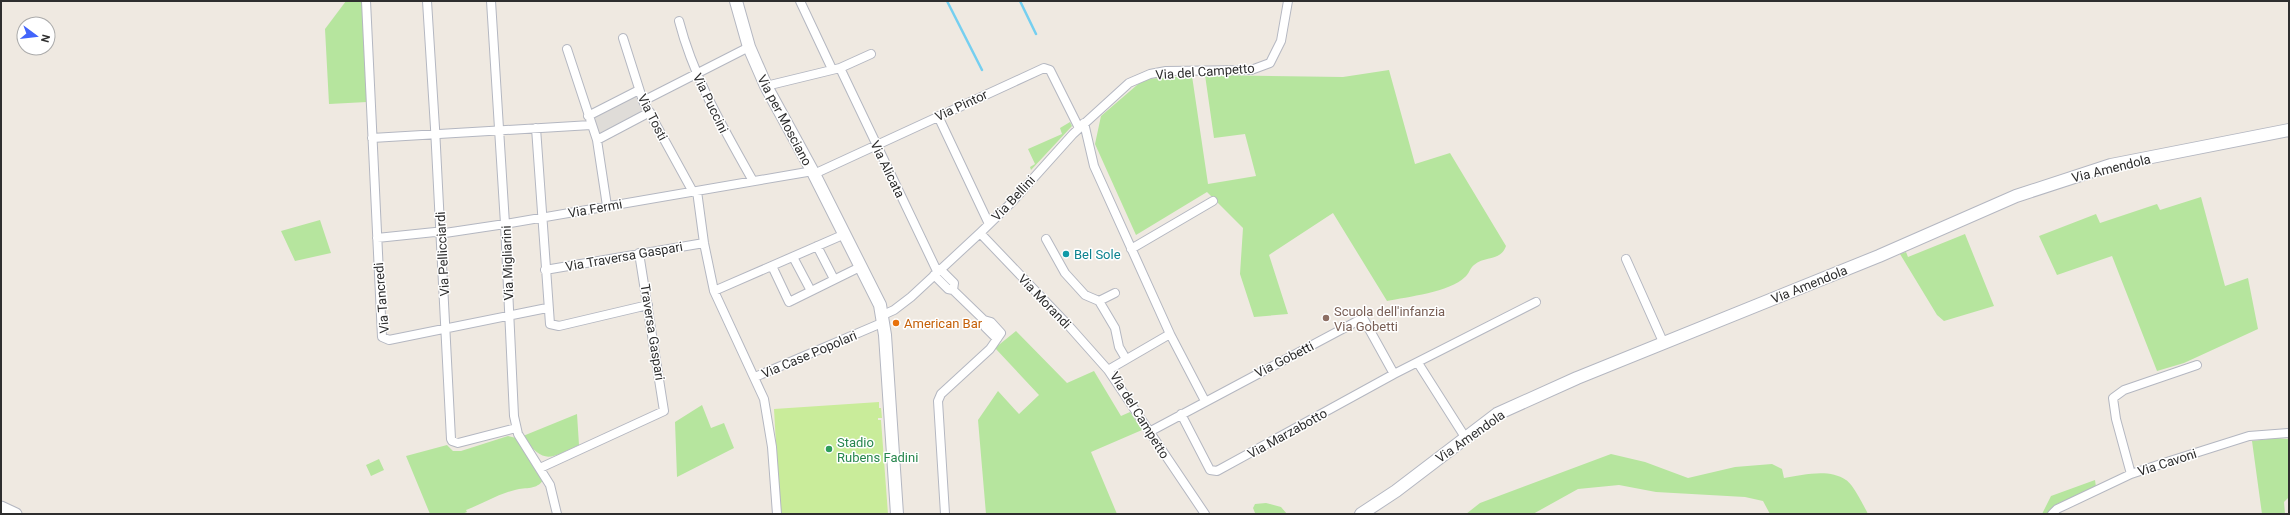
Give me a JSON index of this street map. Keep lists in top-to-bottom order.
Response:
{
  "streets": {
    "main road": ["Via per Mosciano", "Via Amendola"],
    "street": [
      "Via del Campetto",
      "Via Puccini",
      "Via Pintor",
      "Via Tosti",
      "Via Alicata",
      "Via Bellini",
      "Via Fermi",
      "Via Pellicciardi",
      "Via Traversa Gaspari",
      "Via Migliarini",
      "Via Tancredi",
      "Via Morandi",
      "Traversa Gaspari",
      "Via Case Popolari",
      "Via Gobetti",
      "Via Marzabotto",
      "Via Cavoni"
    ]
  },
  "crossings": [
    ["Via del Campetto", "Via Pintor"],
    ["Via del Campetto", "Via Bellini"],
    ["Via del Campetto", "Via Morandi"],
    ["Via del Campetto", "Via Gobetti"],
    ["Via Puccini", "Via Fermi"],
    ["Via Pintor", "Via per Mosciano"],
    ["Via Pintor", "Via Alicata"],
    ["Via Pintor", "Via Bellini"],
    ["Via Pintor", "Via Fermi"],
    ["Via Tosti", "Via Fermi"],
    ["Via per Mosciano", "Via Bellini"],
    ["Via per Mosciano", "Via Fermi"],
    ["Via per Mosciano", "Via Case Popolari"],
    ["Via Alicata", "Via Bellini"],
    ["Via Bellini", "Via Morandi"],
    ["Via Bellini", "Via Case Popolari"],
    ["Via Fermi", "Via Pellicciardi"],
    ["Via Fermi", "Via Migliarini"],
    ["Via Fermi", "Via Tancredi"],
    ["Via Pellicciardi", "Via Migliarini"],
    ["Via Pellicciardi", "Via Tancredi"],
    ["Via Traversa Gaspari", "Traversa Gaspari"],
    ["Via Migliarini", "Via Tancredi"],
    ["Via Migliarini", "Traversa Gaspari"],
    ["Via Gobetti", "Via Marzabotto"]
  ],
  "places": [
    "Bel Sole",
    "Scuola dell'infanzia Via Gobetti",
    "American Bar",
    "Stadio Rubens Fadini"
  ],
  "north": "right"
}
